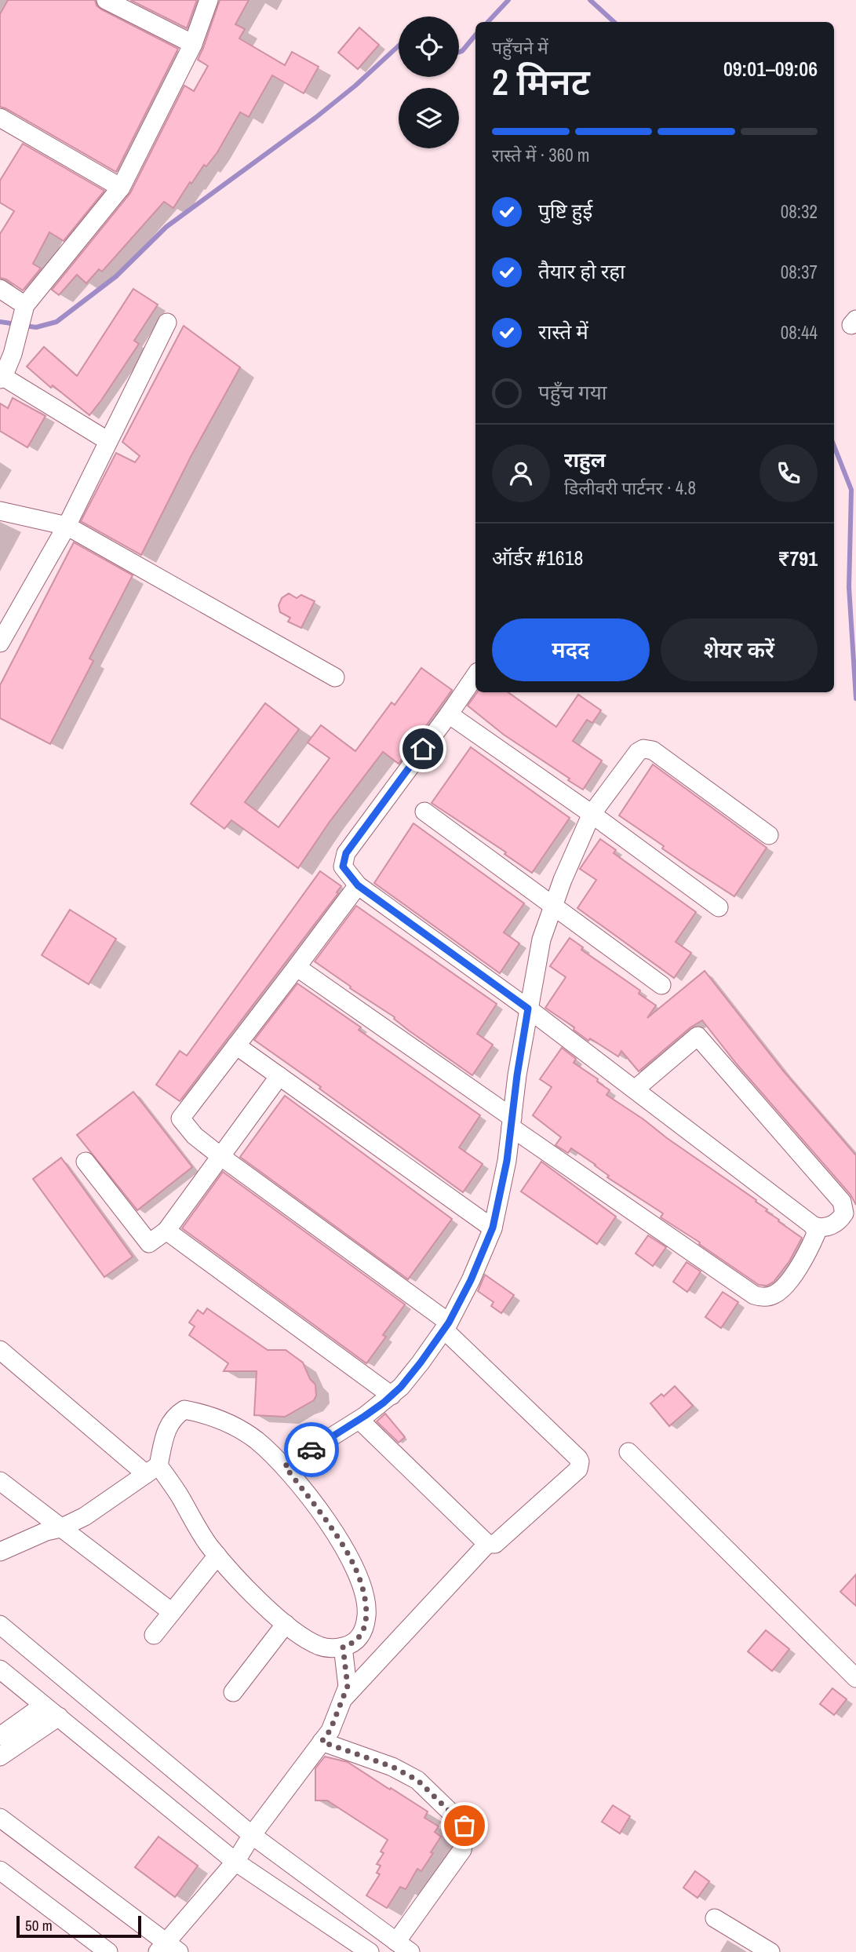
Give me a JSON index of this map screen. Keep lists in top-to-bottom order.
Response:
{
  "scale_bar": "50 m",
  "page": {
    "heading": ["2 मिनट", "पहुँचने में", "09:01–09:06"],
    "panel": [
      "राहुल",
      "डिलीवरी पार्टनर · 4.8",
      "ऑर्डर #1618",
      "₹791"
    ],
    "bar": "रास्ते में · 360 m",
    "list": [
      ["पुष्टि हुई", "08:32"],
      ["तैयार हो रहा", "08:37"],
      ["रास्ते में", "08:44"],
      "पहुँच गया"
    ],
    "buttons": ["मदद", "शेयर करें"],
    "scale": "50 m"
  }
}
